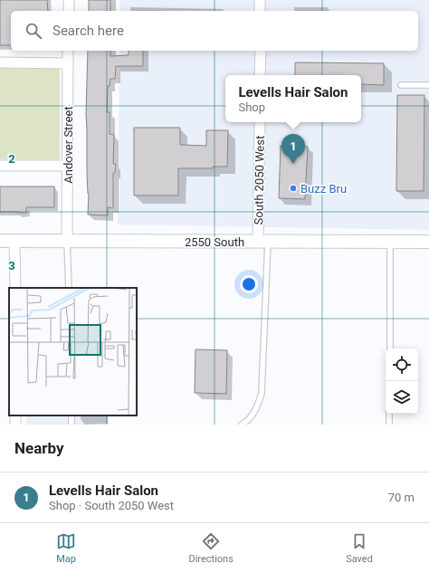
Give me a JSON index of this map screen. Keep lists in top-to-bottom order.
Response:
{
  "streets": {
    "street": ["Andover Street", "South 2050 West", "2550 South"]
  },
  "crossings": [
    ["Andover Street", "2550 South"],
    ["South 2050 West", "2550 South"]
  ],
  "places": ["Buzz Bru"],
  "page": {
    "search": "Search here",
    "popup": ["Levells Hair Salon", "Shop"],
    "pins": "1",
    "heading": "Nearby",
    "list": [
      {
        "mark": "1",
        "name": "Levells Hair Salon",
        "note": "Shop · South 2050 West",
        "value": "70 m"
      }
    ],
    "nav": ["Map", "Directions", "Saved"]
  },
  "grid": {
    "rows": ["2", "3"]
  }
}
